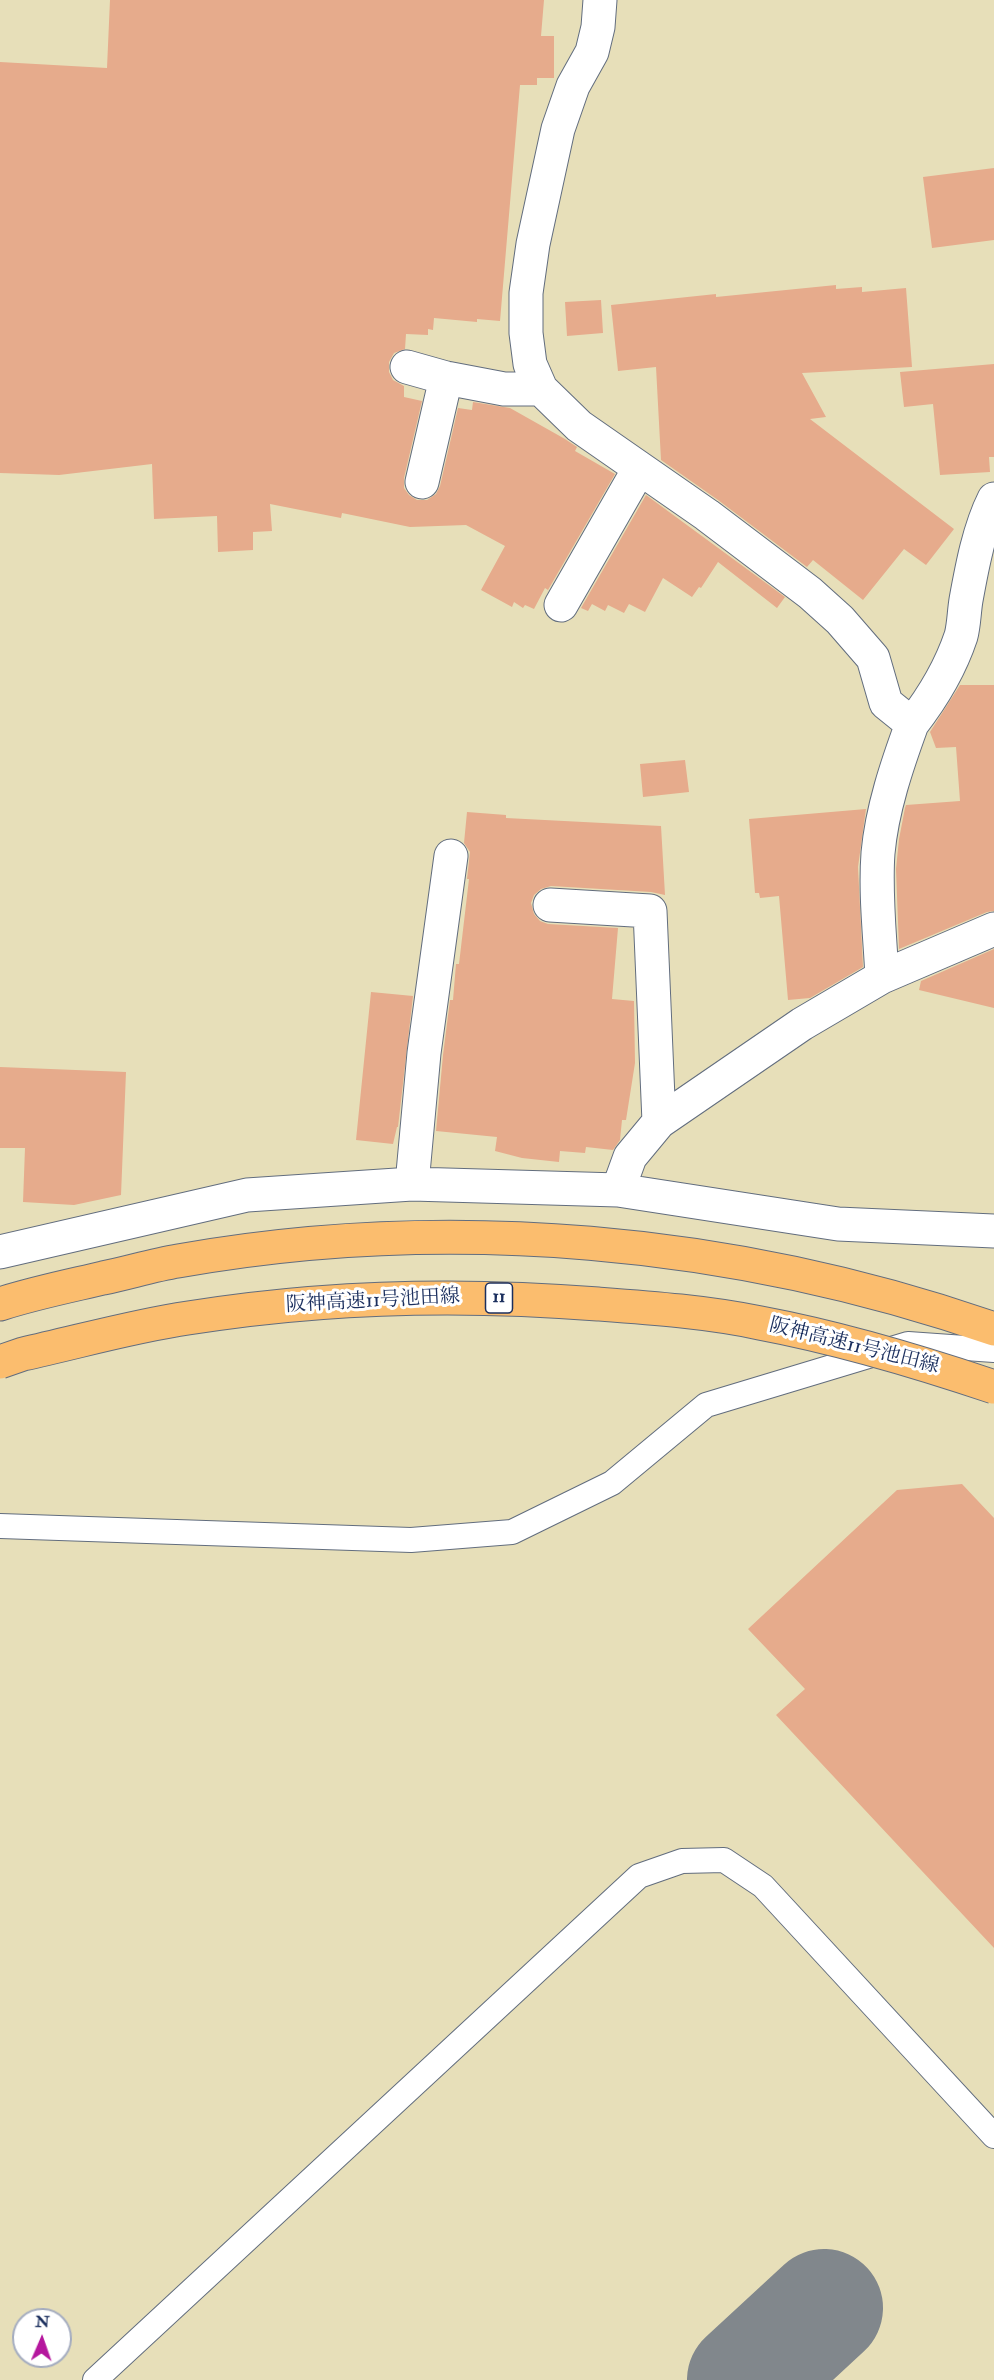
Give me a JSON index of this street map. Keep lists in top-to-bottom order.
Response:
{
  "streets": {
    "highway": ["11", "阪神高速11号池田線"]
  },
  "north": "top"
}
